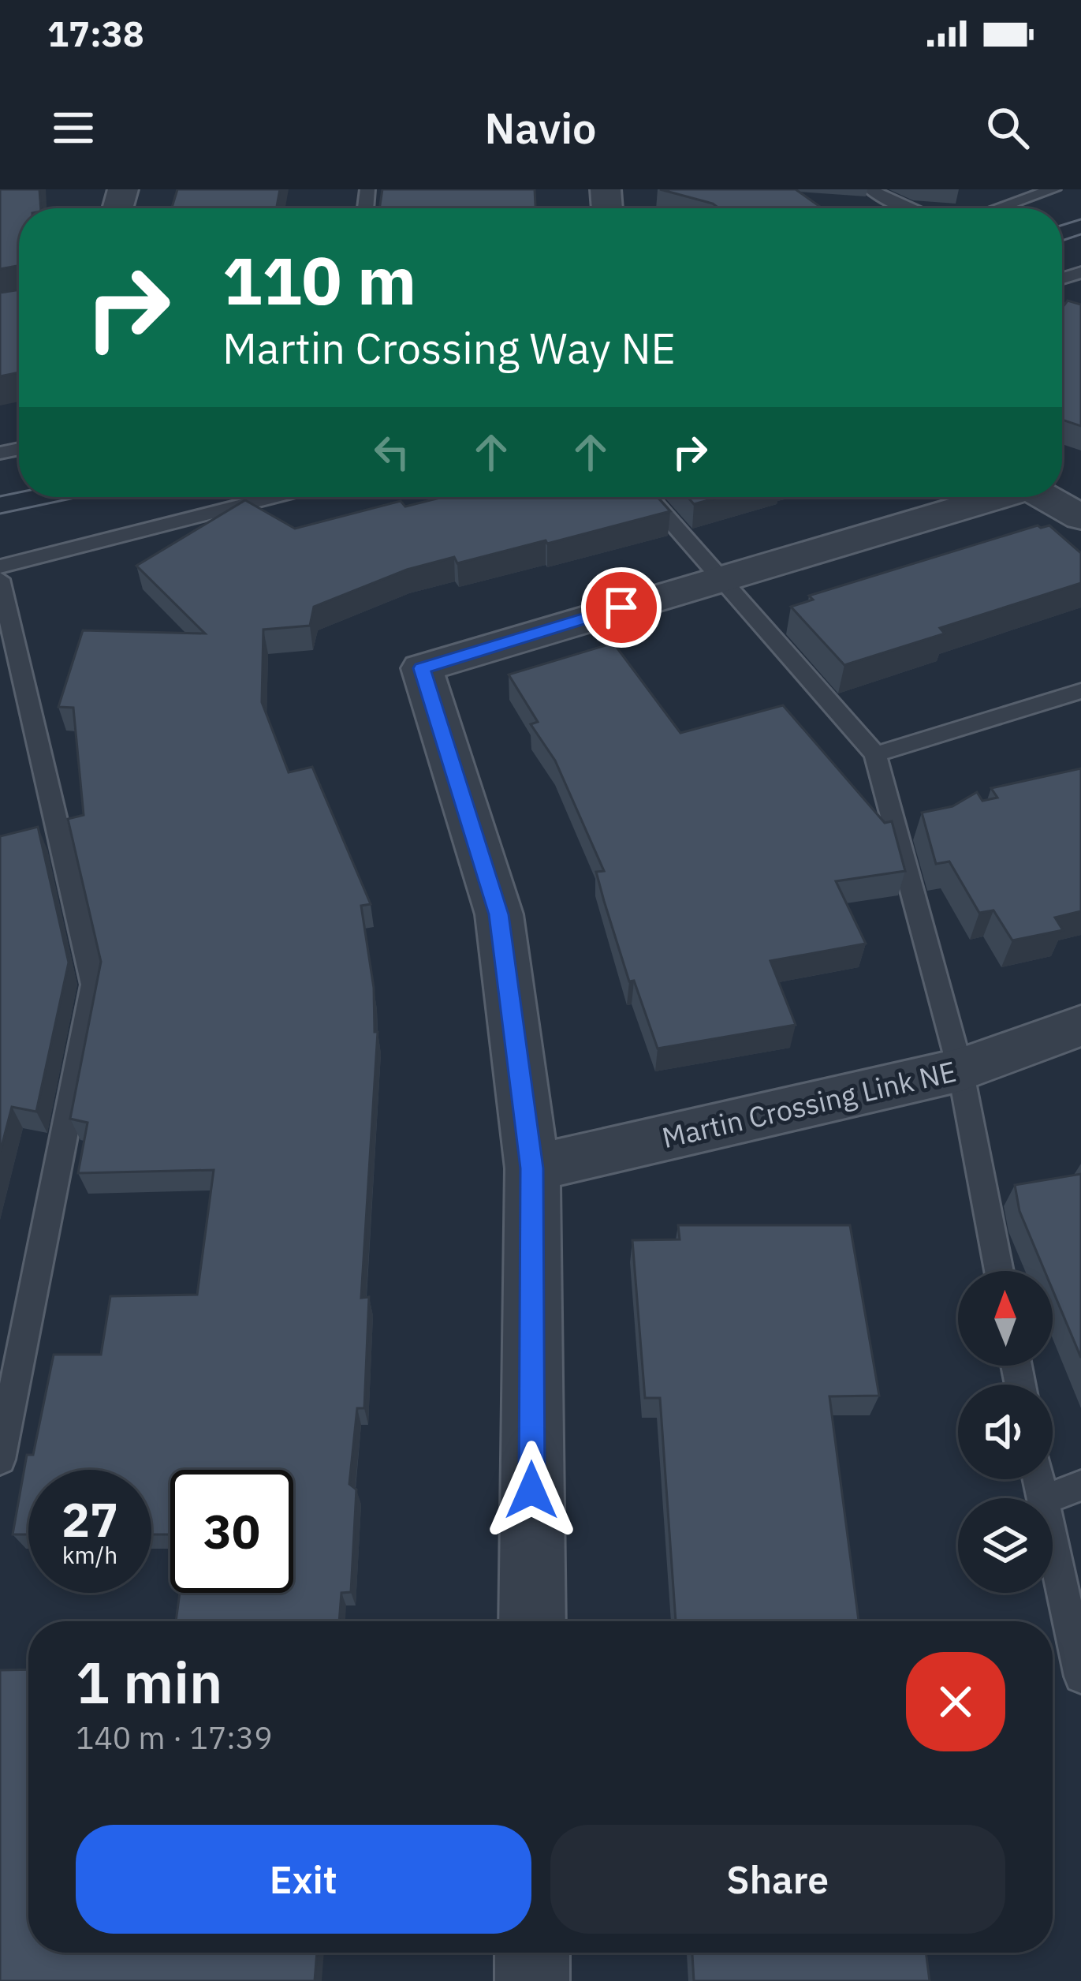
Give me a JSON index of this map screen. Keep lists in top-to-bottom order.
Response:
{
  "streets": {
    "street": ["Martin Crossing Link NE"]
  },
  "north": "top",
  "page": {
    "status": "17:38",
    "header": "Navio",
    "turn": ["110 m", "Martin Crossing Way NE"],
    "speed": "27 km/h",
    "limit": "30",
    "heading": ["1 min", "140 m · 17:39"],
    "buttons": ["Exit", "Share"]
  }
}
